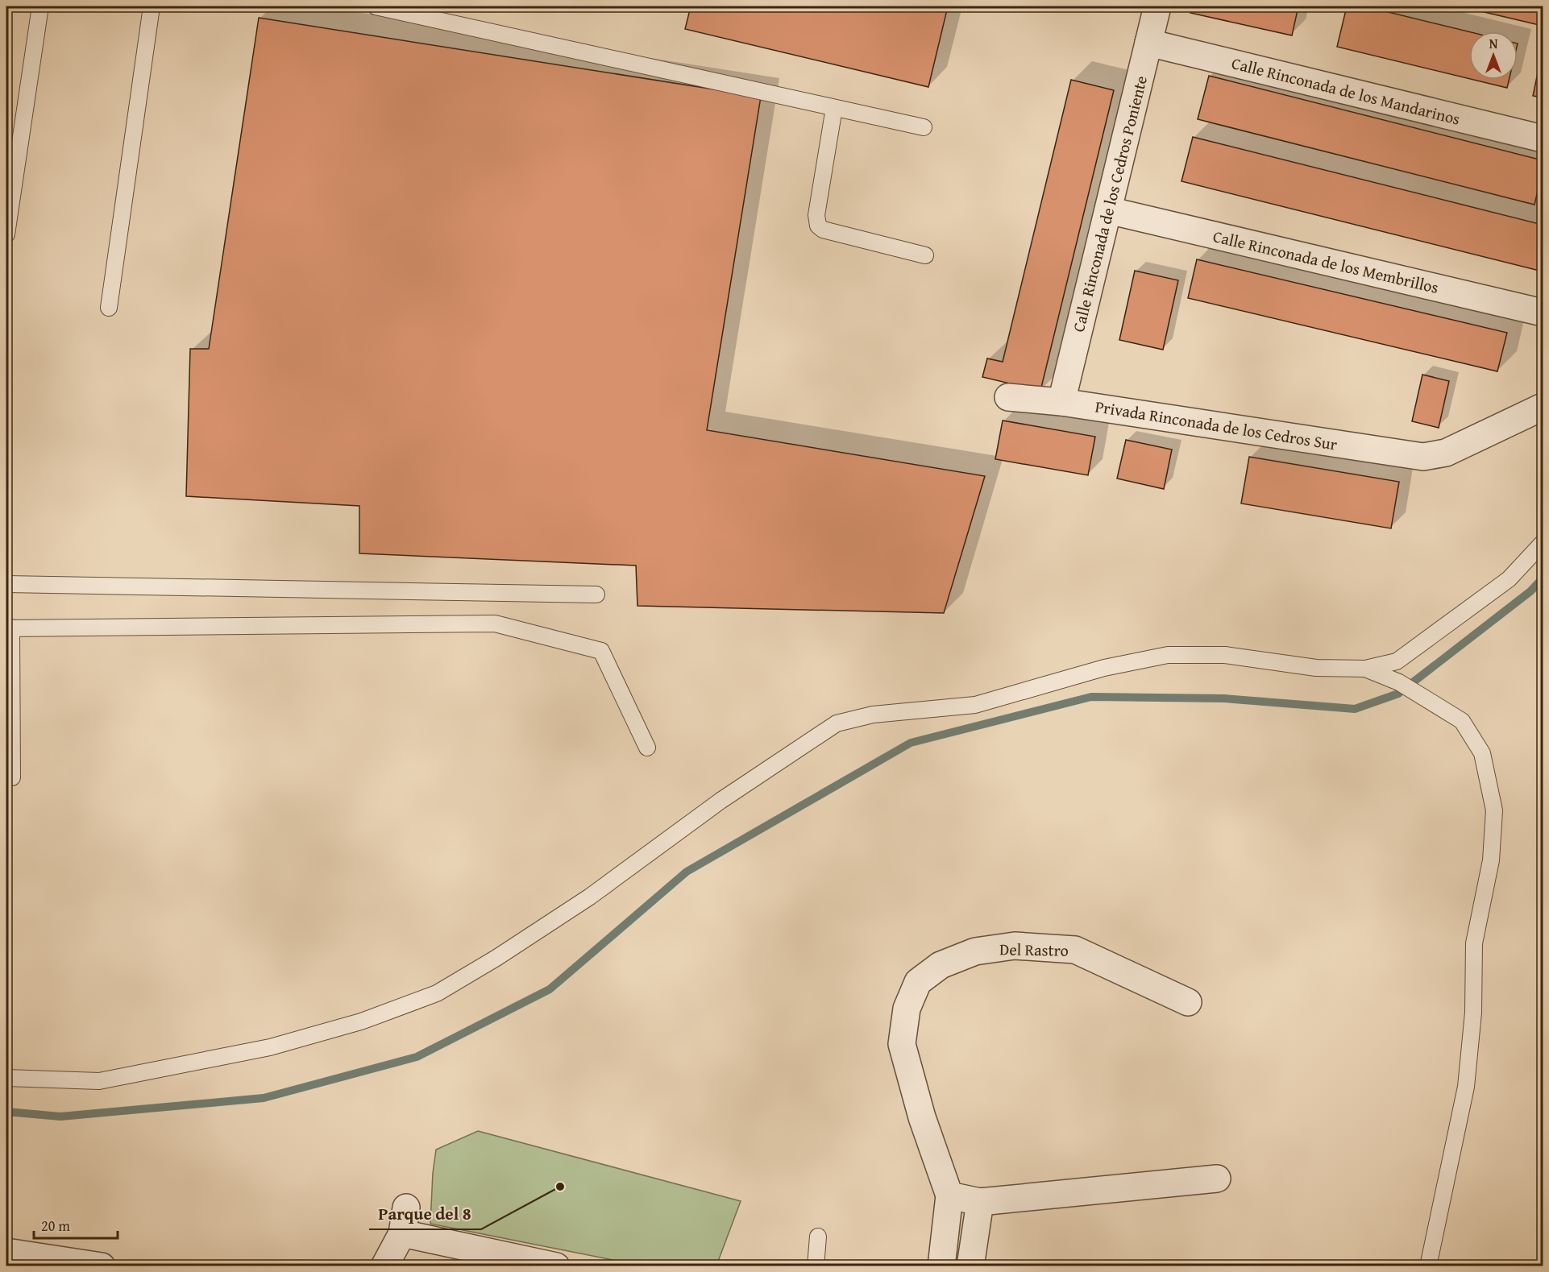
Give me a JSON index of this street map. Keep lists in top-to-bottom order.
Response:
{
  "streets": {
    "street": [
      "Calle Rinconada de los Mandarinos",
      "Calle Rinconada de los Cedros Poniente",
      "Calle Rinconada de los Membrillos",
      "Privada Rinconada de los Cedros Sur",
      "Del Rastro"
    ]
  },
  "crossings": [
    ["Calle Rinconada de los Mandarinos", "Calle Rinconada de los Cedros Poniente"],
    ["Calle Rinconada de los Cedros Poniente", "Calle Rinconada de los Membrillos"],
    ["Calle Rinconada de los Cedros Poniente", "Privada Rinconada de los Cedros Sur"]
  ],
  "places": ["Parque del 8"],
  "scale_bar": "20 m",
  "north": "top"
}
